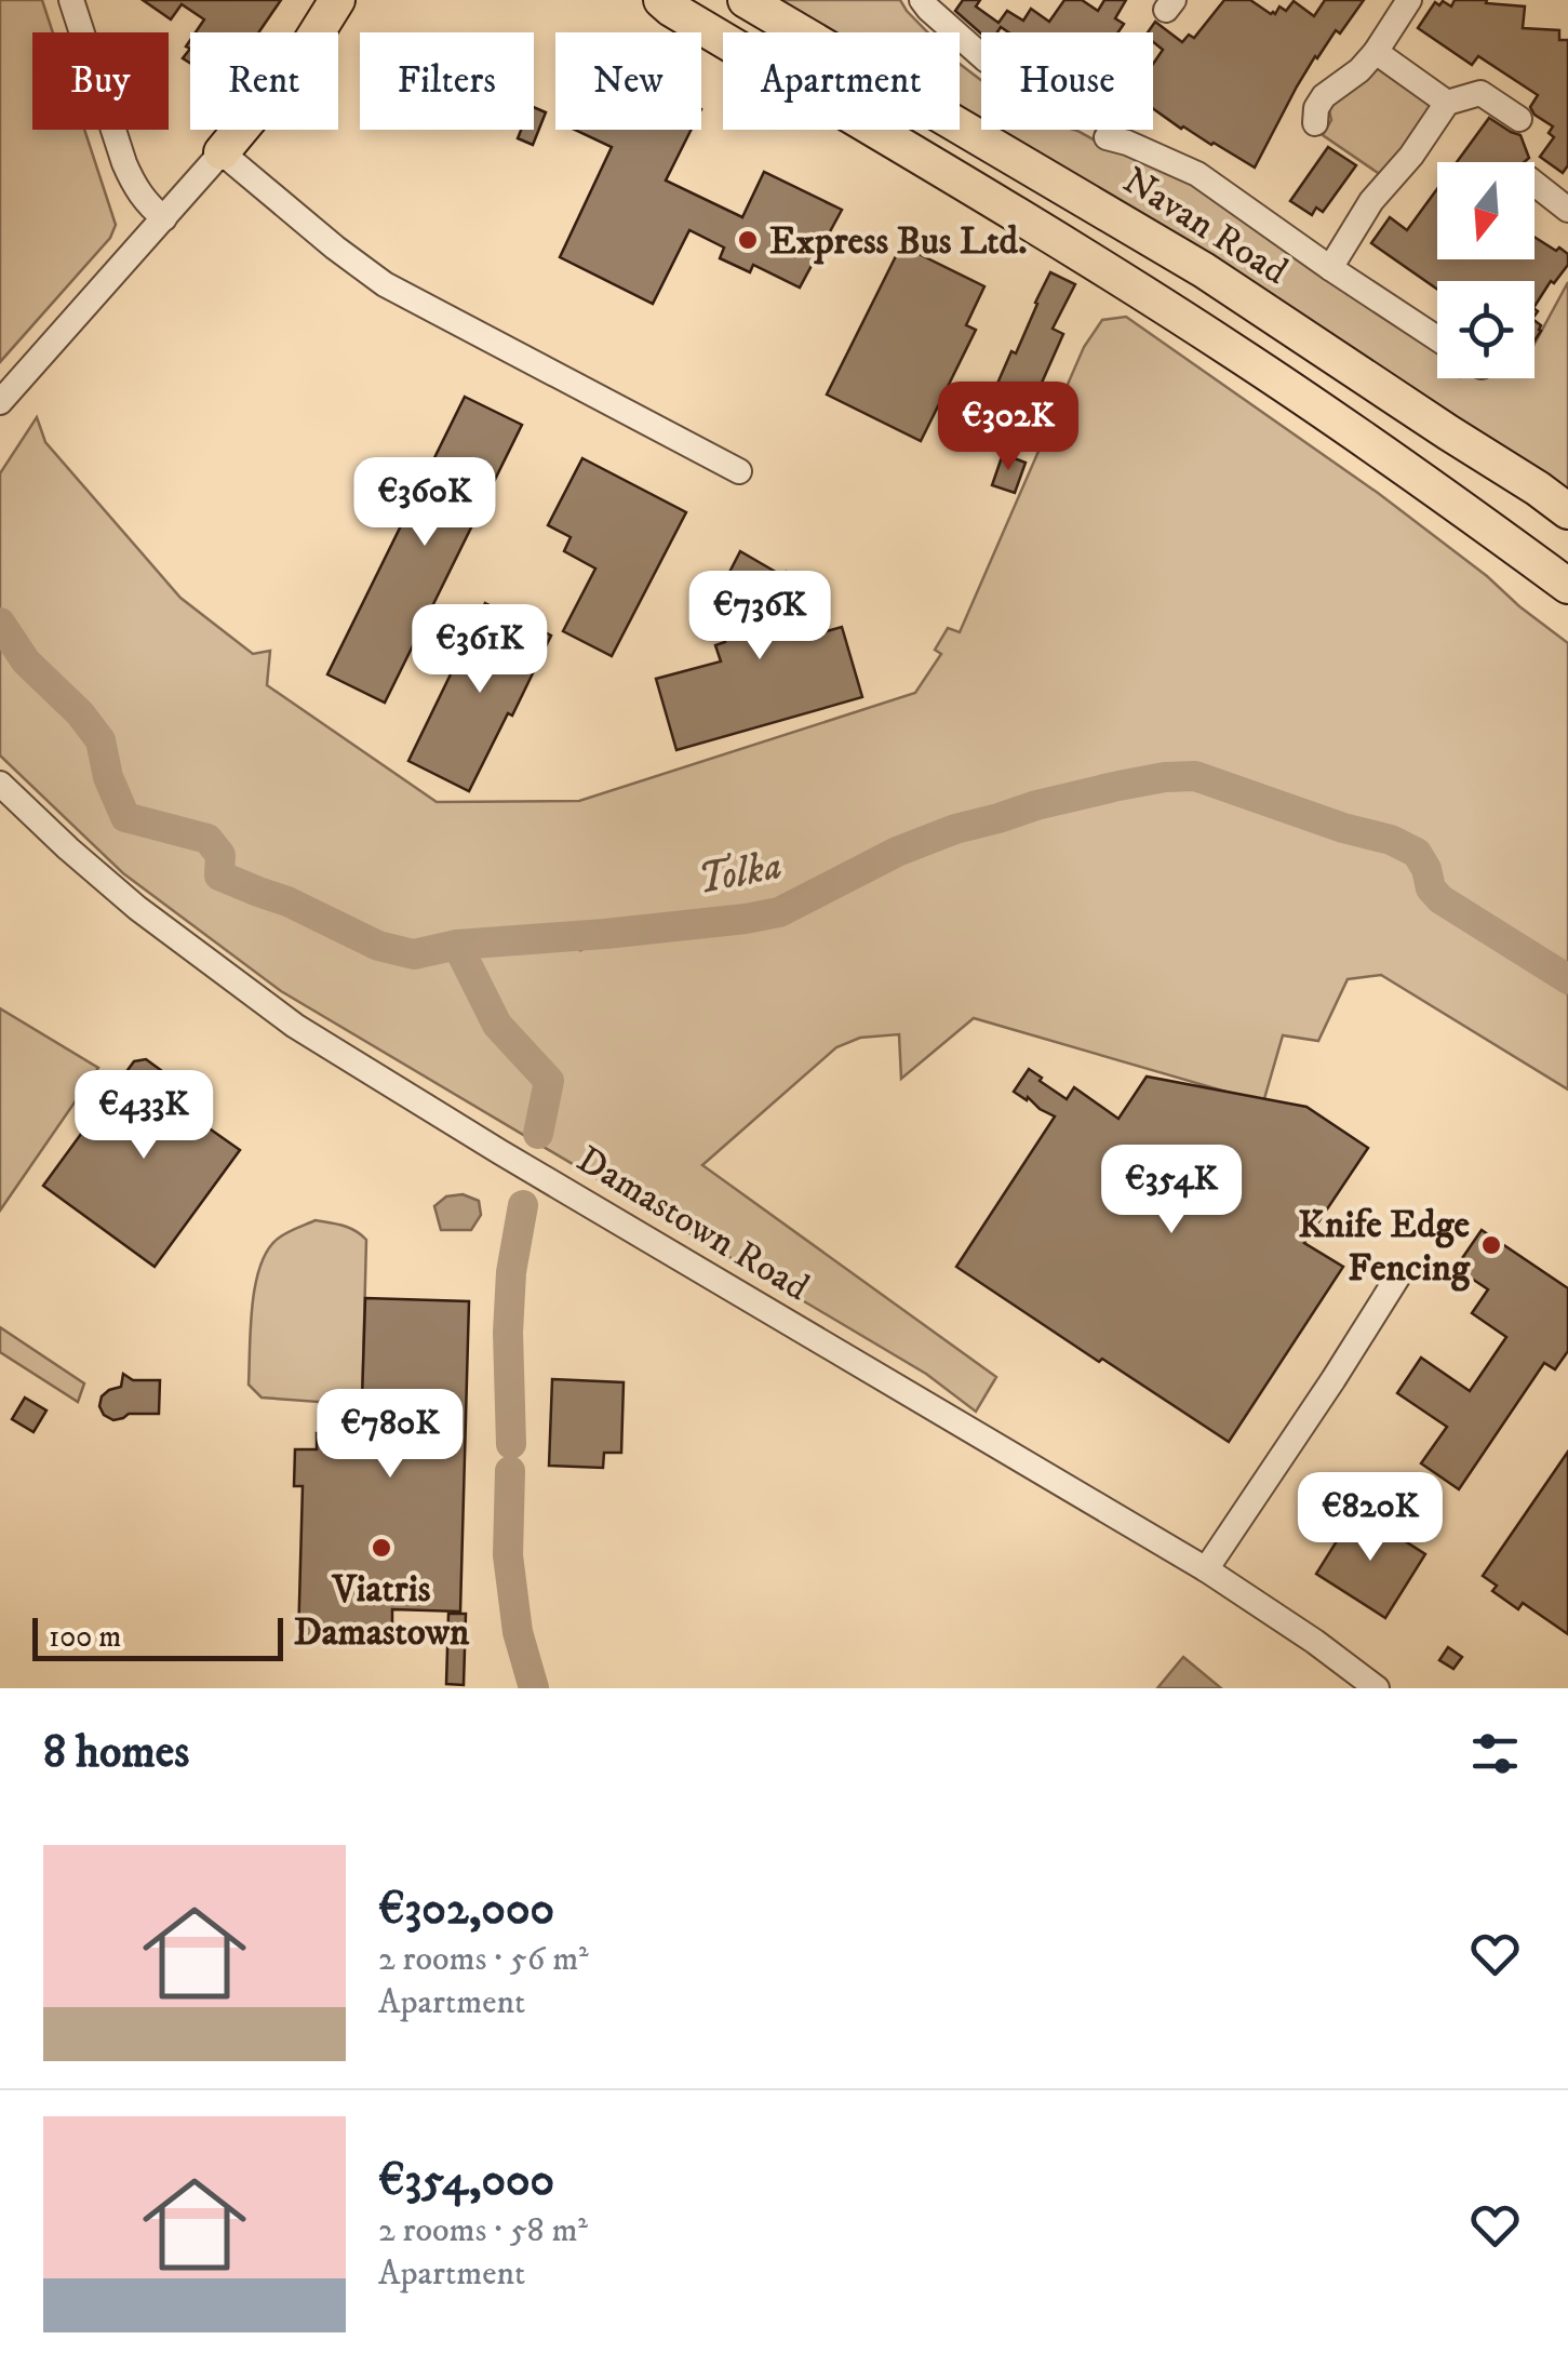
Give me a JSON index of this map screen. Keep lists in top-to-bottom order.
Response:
{
  "streets": {
    "highway": ["Navan Road"],
    "street": ["Damastown Road"]
  },
  "water": ["Tolka"],
  "places": ["Express Bus Ltd.", "Knife Edge Fencing", "Viatris Damastown"],
  "scale_bar": "100 m",
  "north": "bottom",
  "page": {
    "chip": [
      "Buy",
      "Rent",
      "Filters",
      "New",
      "Apartment",
      "House"
    ],
    "price": [
      "€302K",
      "€360K",
      "€736K",
      "€361K",
      "€433K",
      "€354K",
      "€780K",
      "€820K"
    ],
    "scale": "100 m",
    "heading": "8 homes",
    "list": [
      {
        "name": "€302,000",
        "note": "2 rooms · 56 m² · Apartment"
      },
      {
        "name": "€354,000",
        "note": "2 rooms · 58 m² · Apartment"
      }
    ]
  }
}
